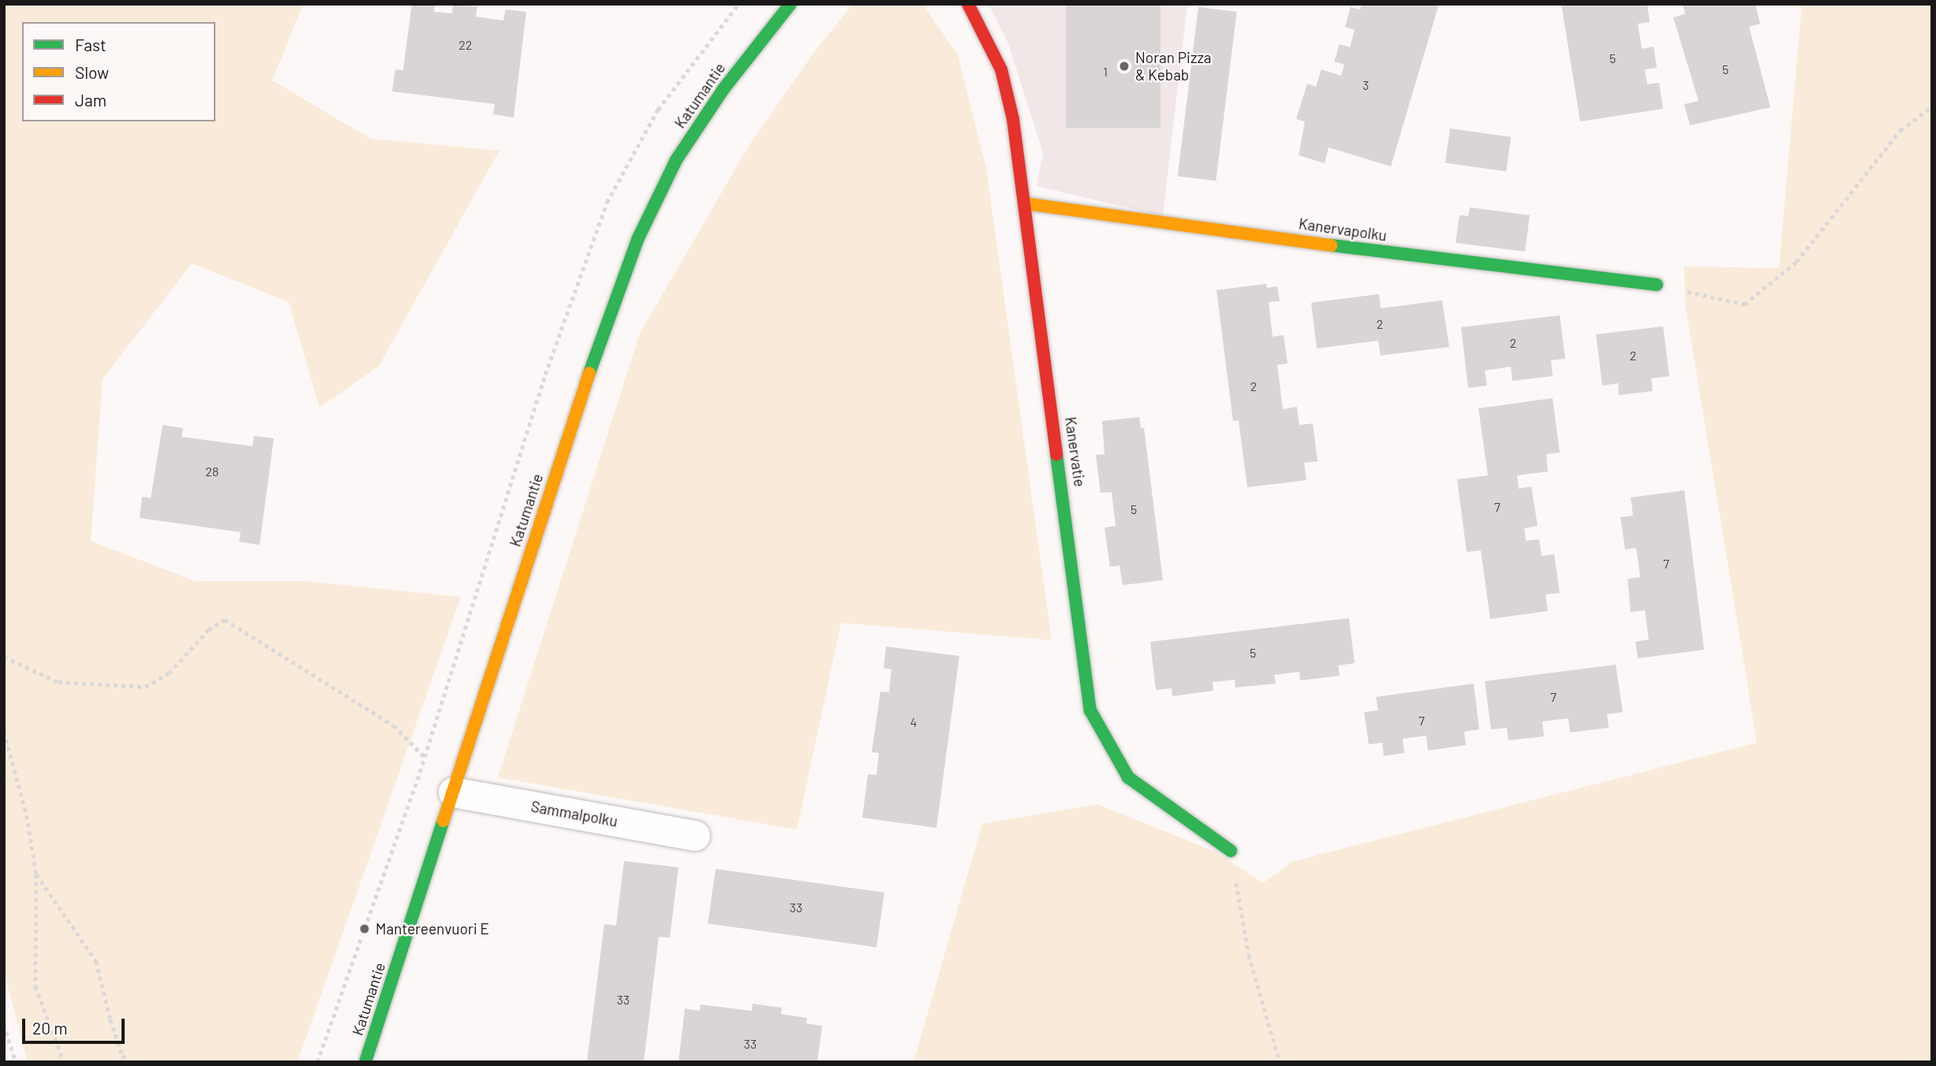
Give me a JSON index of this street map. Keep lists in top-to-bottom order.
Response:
{
  "streets": {
    "street": [
      "Katumantie",
      "Kanervapolku",
      "Kanervatie",
      "Sammalpolku"
    ]
  },
  "crossings": [
    ["Katumantie", "Sammalpolku"],
    ["Kanervapolku", "Kanervatie"]
  ],
  "places": ["Noran Pizza & Kebab", "Mantereenvuori E"],
  "house_numbers": [
    "22",
    "5",
    "5",
    "1",
    "3",
    "2",
    "2",
    "2",
    "2",
    "28",
    "7",
    "5",
    "7",
    "5",
    "7",
    "7",
    "4",
    "33",
    "33",
    "33"
  ],
  "legend": ["Fast", "Slow", "Jam"],
  "scale_bar": "20 m"
}
